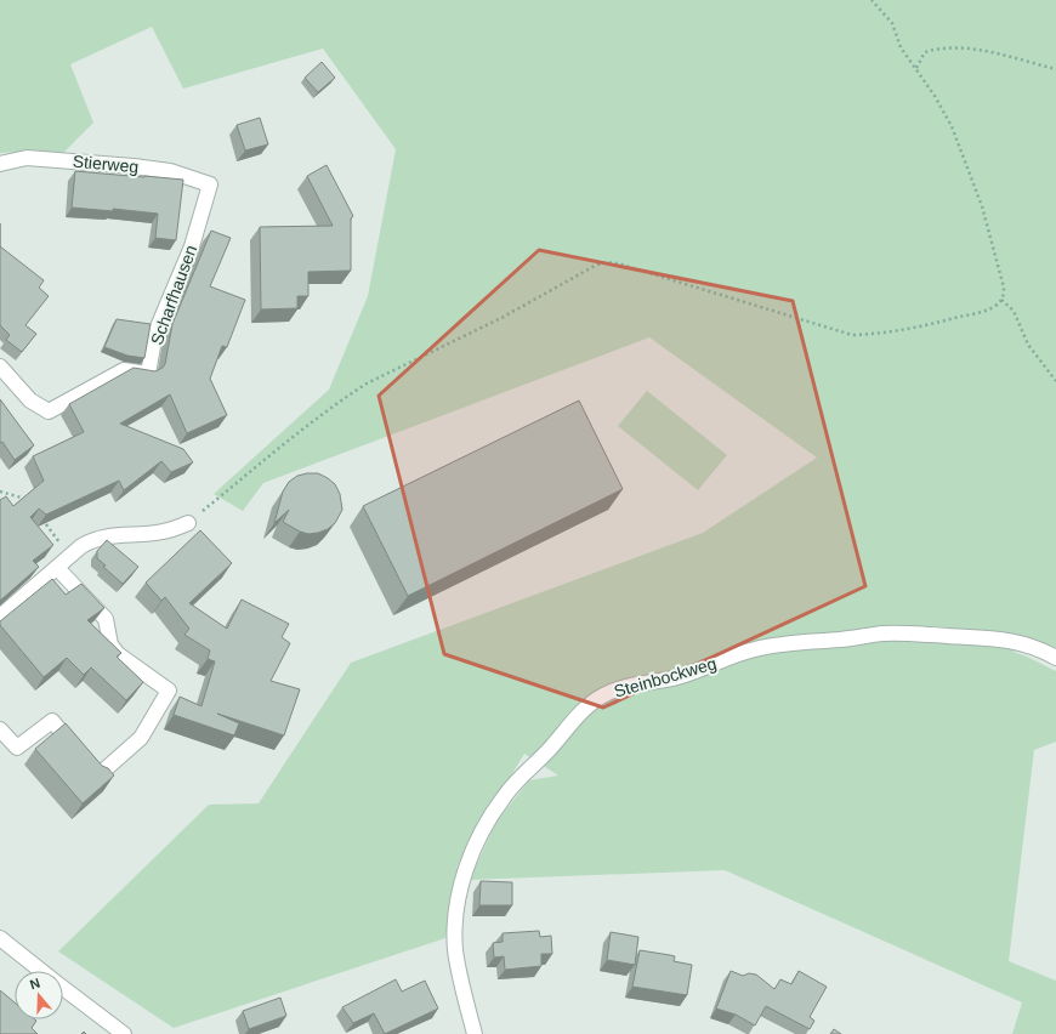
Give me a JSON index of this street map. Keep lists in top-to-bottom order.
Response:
{
  "streets": {
    "street": ["Stierweg", "Scharfhausen", "Steinbockweg"]
  },
  "crossings": [
    ["Stierweg", "Scharfhausen"]
  ],
  "north": "top"
}
